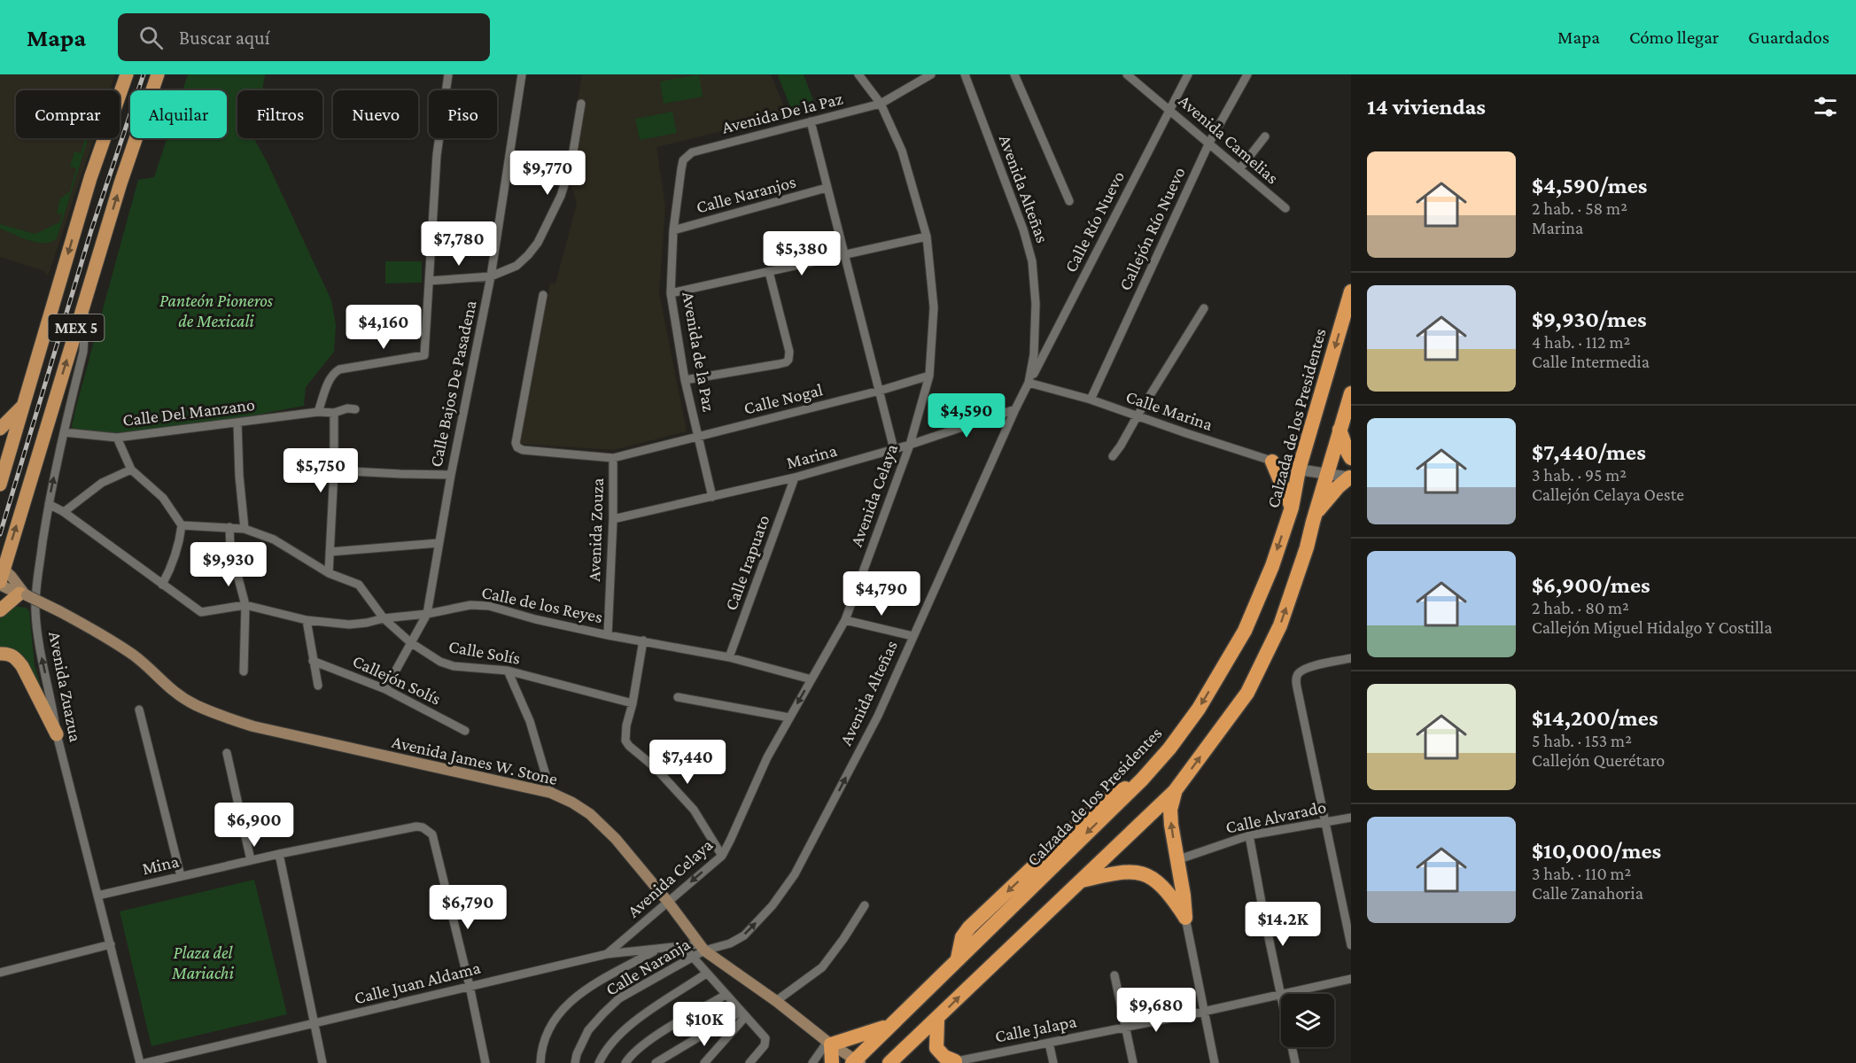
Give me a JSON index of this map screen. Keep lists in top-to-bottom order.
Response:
{
  "streets": {
    "highway": ["Calzada de los Presidentes"],
    "main road": ["MEX 5", "Avenida James W. Stone"],
    "street": [
      "Avenida De la Paz",
      "Avenida Camelias",
      "Avenida Alteñas",
      "Calle Naranjos",
      "Calle Río Nuevo",
      "Callejón Río Nuevo",
      "Avenida de la Paz",
      "Calle Bajos De Pasadena",
      "Calle Nogal",
      "Calle Marina",
      "Calle Del Manzano",
      "Marina",
      "Avenida Celaya",
      "Avenida Zouza",
      "Calle Irapuato",
      "Calle de los Reyes",
      "Calle Solís",
      "Callejón Solís",
      "Avenida Zuazua",
      "Calle Alvarado",
      "Mina",
      "Calle Naranja",
      "Calle Juan Aldama",
      "Calle Jalapa"
    ]
  },
  "crossings": [
    ["Avenida De la Paz", "Avenida de la Paz"],
    ["Avenida De la Paz", "Avenida Celaya"],
    ["Avenida Camelias", "Calle Río Nuevo"],
    ["Avenida Camelias", "Callejón Río Nuevo"],
    ["Avenida Alteñas", "Calle Río Nuevo"],
    ["Avenida Alteñas", "Calle Marina"],
    ["Avenida Alteñas", "Marina"],
    ["Avenida Alteñas", "Avenida James W. Stone"],
    ["Avenida Alteñas", "Calle Naranja"],
    ["Avenida Alteñas", "Calle Juan Aldama"],
    ["Calle Naranjos", "Avenida de la Paz"],
    ["Calle Río Nuevo", "Calle Marina"],
    ["Callejón Río Nuevo", "Calle Marina"],
    ["MEX 5", "Avenida Zuazua"],
    ["MEX 5", "Avenida James W. Stone"],
    ["Avenida de la Paz", "Calle Nogal"],
    ["Avenida de la Paz", "Marina"],
    ["Calle Bajos De Pasadena", "Calle de los Reyes"],
    ["Calle Bajos De Pasadena", "Calle Solís"],
    ["Calle Bajos De Pasadena", "Callejón Solís"],
    ["Calle Nogal", "Avenida Celaya"],
    ["Calle Nogal", "Avenida Zouza"],
    ["Calle Marina", "Calzada de los Presidentes"],
    ["Calle Del Manzano", "Avenida Zuazua"],
    ["Calzada de los Presidentes", "Avenida James W. Stone"],
    ["Marina", "Avenida Celaya"],
    ["Marina", "Avenida Zouza"],
    ["Marina", "Calle Irapuato"],
    ["Avenida Celaya", "Calle de los Reyes"],
    ["Avenida Celaya", "Avenida James W. Stone"],
    ["Avenida Celaya", "Calle Juan Aldama"],
    ["Avenida Zouza", "Calle de los Reyes"],
    ["Calle Irapuato", "Calle de los Reyes"],
    ["Calle de los Reyes", "Calle Solís"],
    ["Avenida Zuazua", "Mina"],
    ["Avenida James W. Stone", "Calle Naranja"],
    ["Avenida James W. Stone", "Calle Juan Aldama"],
    ["Mina", "Calle Juan Aldama"],
    ["Calle Naranja", "Calle Juan Aldama"]
  ],
  "one_way": ["Avenida Alteñas", "Avenida Zuazua"],
  "parks": ["Panteón Pioneros de Mexicali", "Plaza del Mariachi"],
  "page": {
    "header": "Mapa",
    "search": "Buscar aquí",
    "nav": ["Mapa", "Cómo llegar", "Guardados"],
    "heading": "14 viviendas",
    "chip": [
      "Comprar",
      "Alquilar",
      "Filtros",
      "Nuevo",
      "Piso"
    ],
    "list": [
      {
        "name": "$4,590/mes",
        "note": "2 hab. · 58 m² · Marina"
      },
      {
        "name": "$9,930/mes",
        "note": "4 hab. · 112 m² · Calle Intermedia"
      },
      {
        "name": "$7,440/mes",
        "note": "3 hab. · 95 m² · Callejón Celaya Oeste"
      },
      {
        "name": "$6,900/mes",
        "note": "2 hab. · 80 m² · Callejón Miguel Hidalgo Y Costilla"
      },
      {
        "name": "$14,200/mes",
        "note": "5 hab. · 153 m² · Callejón Querétaro"
      },
      {
        "name": "$10,000/mes",
        "note": "3 hab. · 110 m² · Calle Zanahoria"
      }
    ],
    "price": [
      "$9,770",
      "$7,780",
      "$5,380",
      "$4,160",
      "$4,590",
      "$5,750",
      "$9,930",
      "$4,790",
      "$7,440",
      "$6,900",
      "$6,790",
      "$14.2K",
      "$9,680",
      "$10K"
    ]
  }
}
